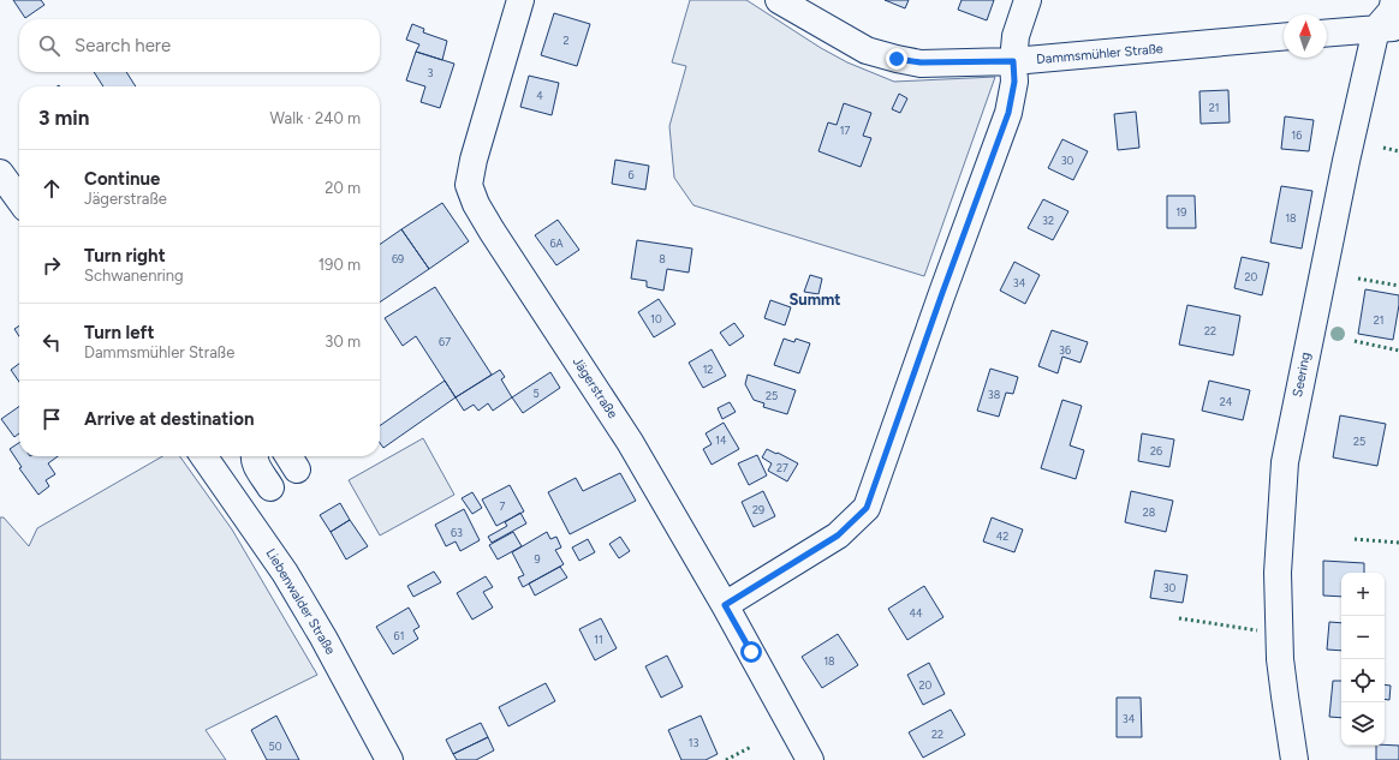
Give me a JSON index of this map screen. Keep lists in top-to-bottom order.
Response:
{
  "streets": {
    "street": [
      "Dammsmühler Straße",
      "Seering",
      "Jägerstraße",
      "Liebenwalder Straße"
    ]
  },
  "districts": ["Summt"],
  "house_numbers": [
    "2",
    "3",
    "4",
    "21",
    "17",
    "16",
    "30",
    "6",
    "19",
    "18",
    "32",
    "6A",
    "69",
    "8",
    "20",
    "34",
    "10",
    "21",
    "22",
    "67",
    "36",
    "12",
    "5",
    "38",
    "25",
    "24",
    "14",
    "25",
    "26",
    "27",
    "7",
    "29",
    "28",
    "63",
    "42",
    "9",
    "30",
    "44",
    "61",
    "11",
    "18",
    "20",
    "34",
    "22",
    "13",
    "50"
  ],
  "north": "top",
  "page": {
    "search": "Search here",
    "heading": ["3 min", "Walk · 240 m"],
    "list": [
      ["Continue", "Jägerstraße", "20 m"],
      ["Turn right", "Schwanenring", "190 m"],
      ["Turn left", "Dammsmühler Straße", "30 m"],
      "Arrive at destination"
    ],
    "map_buttons": ["+", "−"]
  }
}
